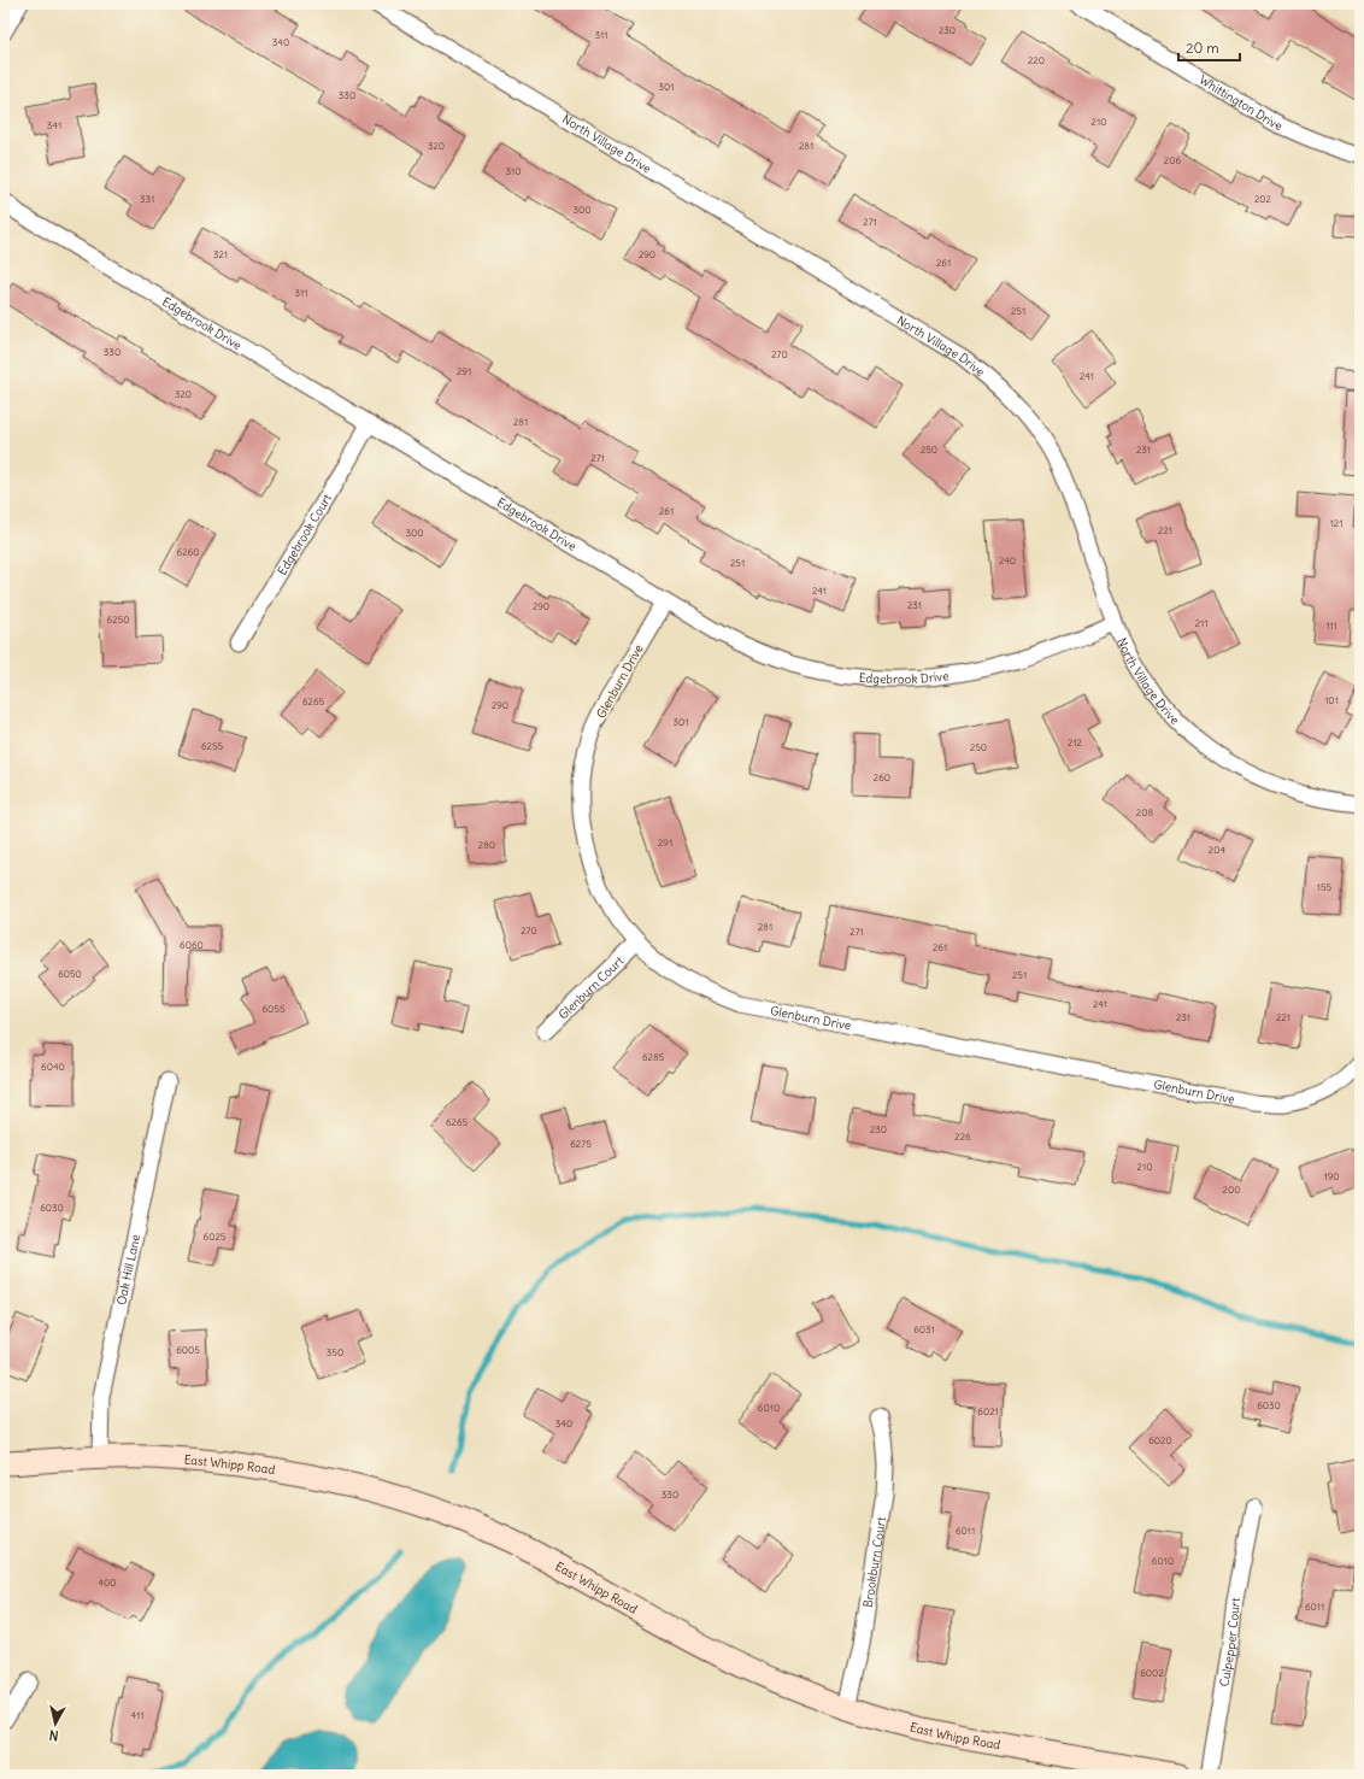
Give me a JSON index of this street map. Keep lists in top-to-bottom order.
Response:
{
  "streets": {
    "main road": ["East Whipp Road"],
    "street": [
      "Whittington Drive",
      "North Village Drive",
      "Edgebrook Drive",
      "Edgebrook Court",
      "Glenburn Drive",
      "Glenburn Court",
      "Oak Hill Lane",
      "Brookburn Court",
      "Culpepper Court"
    ]
  },
  "crossings": [
    ["North Village Drive", "Edgebrook Drive"],
    ["Edgebrook Drive", "Edgebrook Court"],
    ["Edgebrook Drive", "Glenburn Drive"],
    ["Glenburn Drive", "Glenburn Court"],
    ["Oak Hill Lane", "East Whipp Road"],
    ["East Whipp Road", "Brookburn Court"]
  ],
  "house_numbers": [
    "230",
    "311",
    "340",
    "220",
    "301",
    "330",
    "210",
    "341",
    "320",
    "281",
    "206",
    "310",
    "331",
    "202",
    "300",
    "271",
    "321",
    "290",
    "261",
    "311",
    "251",
    "330",
    "270",
    "291",
    "241",
    "320",
    "281",
    "250",
    "231",
    "271",
    "261",
    "121",
    "221",
    "300",
    "6260",
    "240",
    "251",
    "241",
    "231",
    "290",
    "6250",
    "211",
    "111",
    "101",
    "6265",
    "290",
    "301",
    "212",
    "6255",
    "250",
    "260",
    "208",
    "291",
    "280",
    "204",
    "155",
    "281",
    "270",
    "271",
    "6060",
    "261",
    "6050",
    "251",
    "241",
    "6055",
    "231",
    "221",
    "6285",
    "6040",
    "6265",
    "230",
    "226",
    "6275",
    "210",
    "190",
    "200",
    "6030",
    "6025",
    "6031",
    "6005",
    "350",
    "6030",
    "6010",
    "6021",
    "340",
    "6020",
    "330",
    "6011",
    "6010",
    "400",
    "6011",
    "6002",
    "411"
  ],
  "scale_bar": "20 m",
  "north": "bottom"
}
